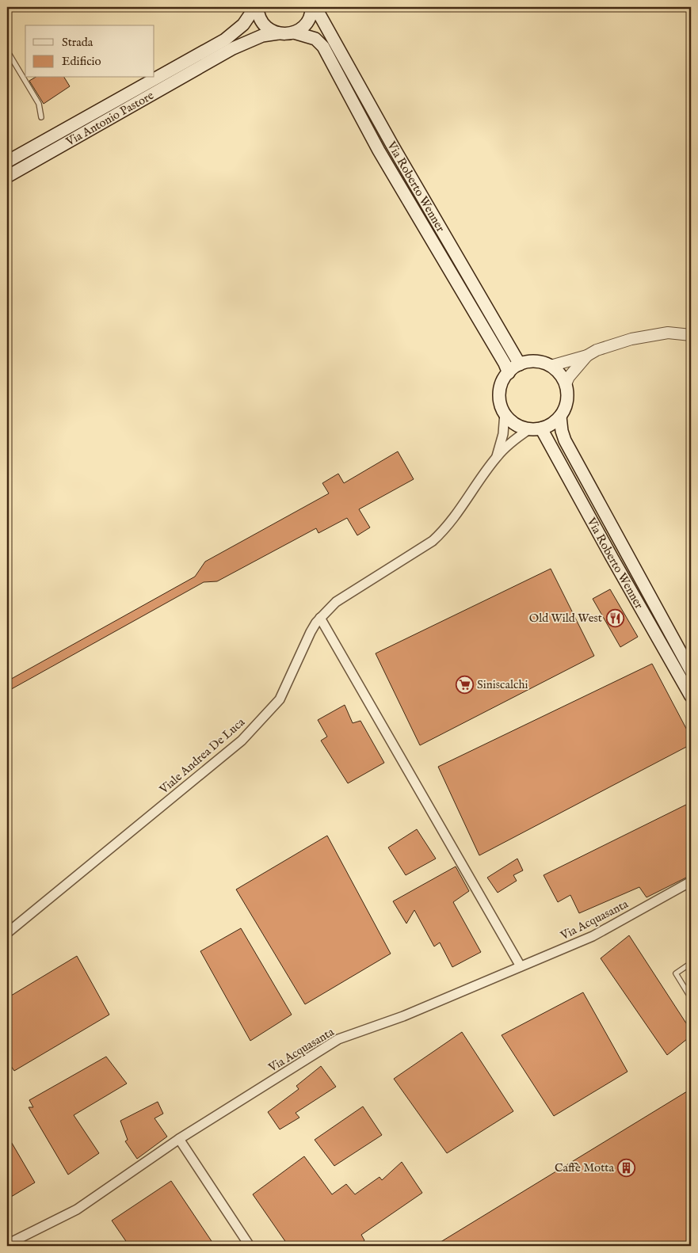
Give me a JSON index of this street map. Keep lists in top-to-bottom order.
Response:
{
  "streets": {
    "main road": ["Via Antonio Pastore", "Via Roberto Wenner"],
    "street": ["Viale Andrea De Luca", "Via Acquasanta"]
  },
  "crossings": [
    ["Via Antonio Pastore", "Via Roberto Wenner"]
  ],
  "places": {
    "restaurant": ["Old Wild West"],
    "supermarket": ["Siniscalchi"],
    "building": ["Caffè Motta"]
  },
  "legend": ["Strada", "Edificio"]
}
